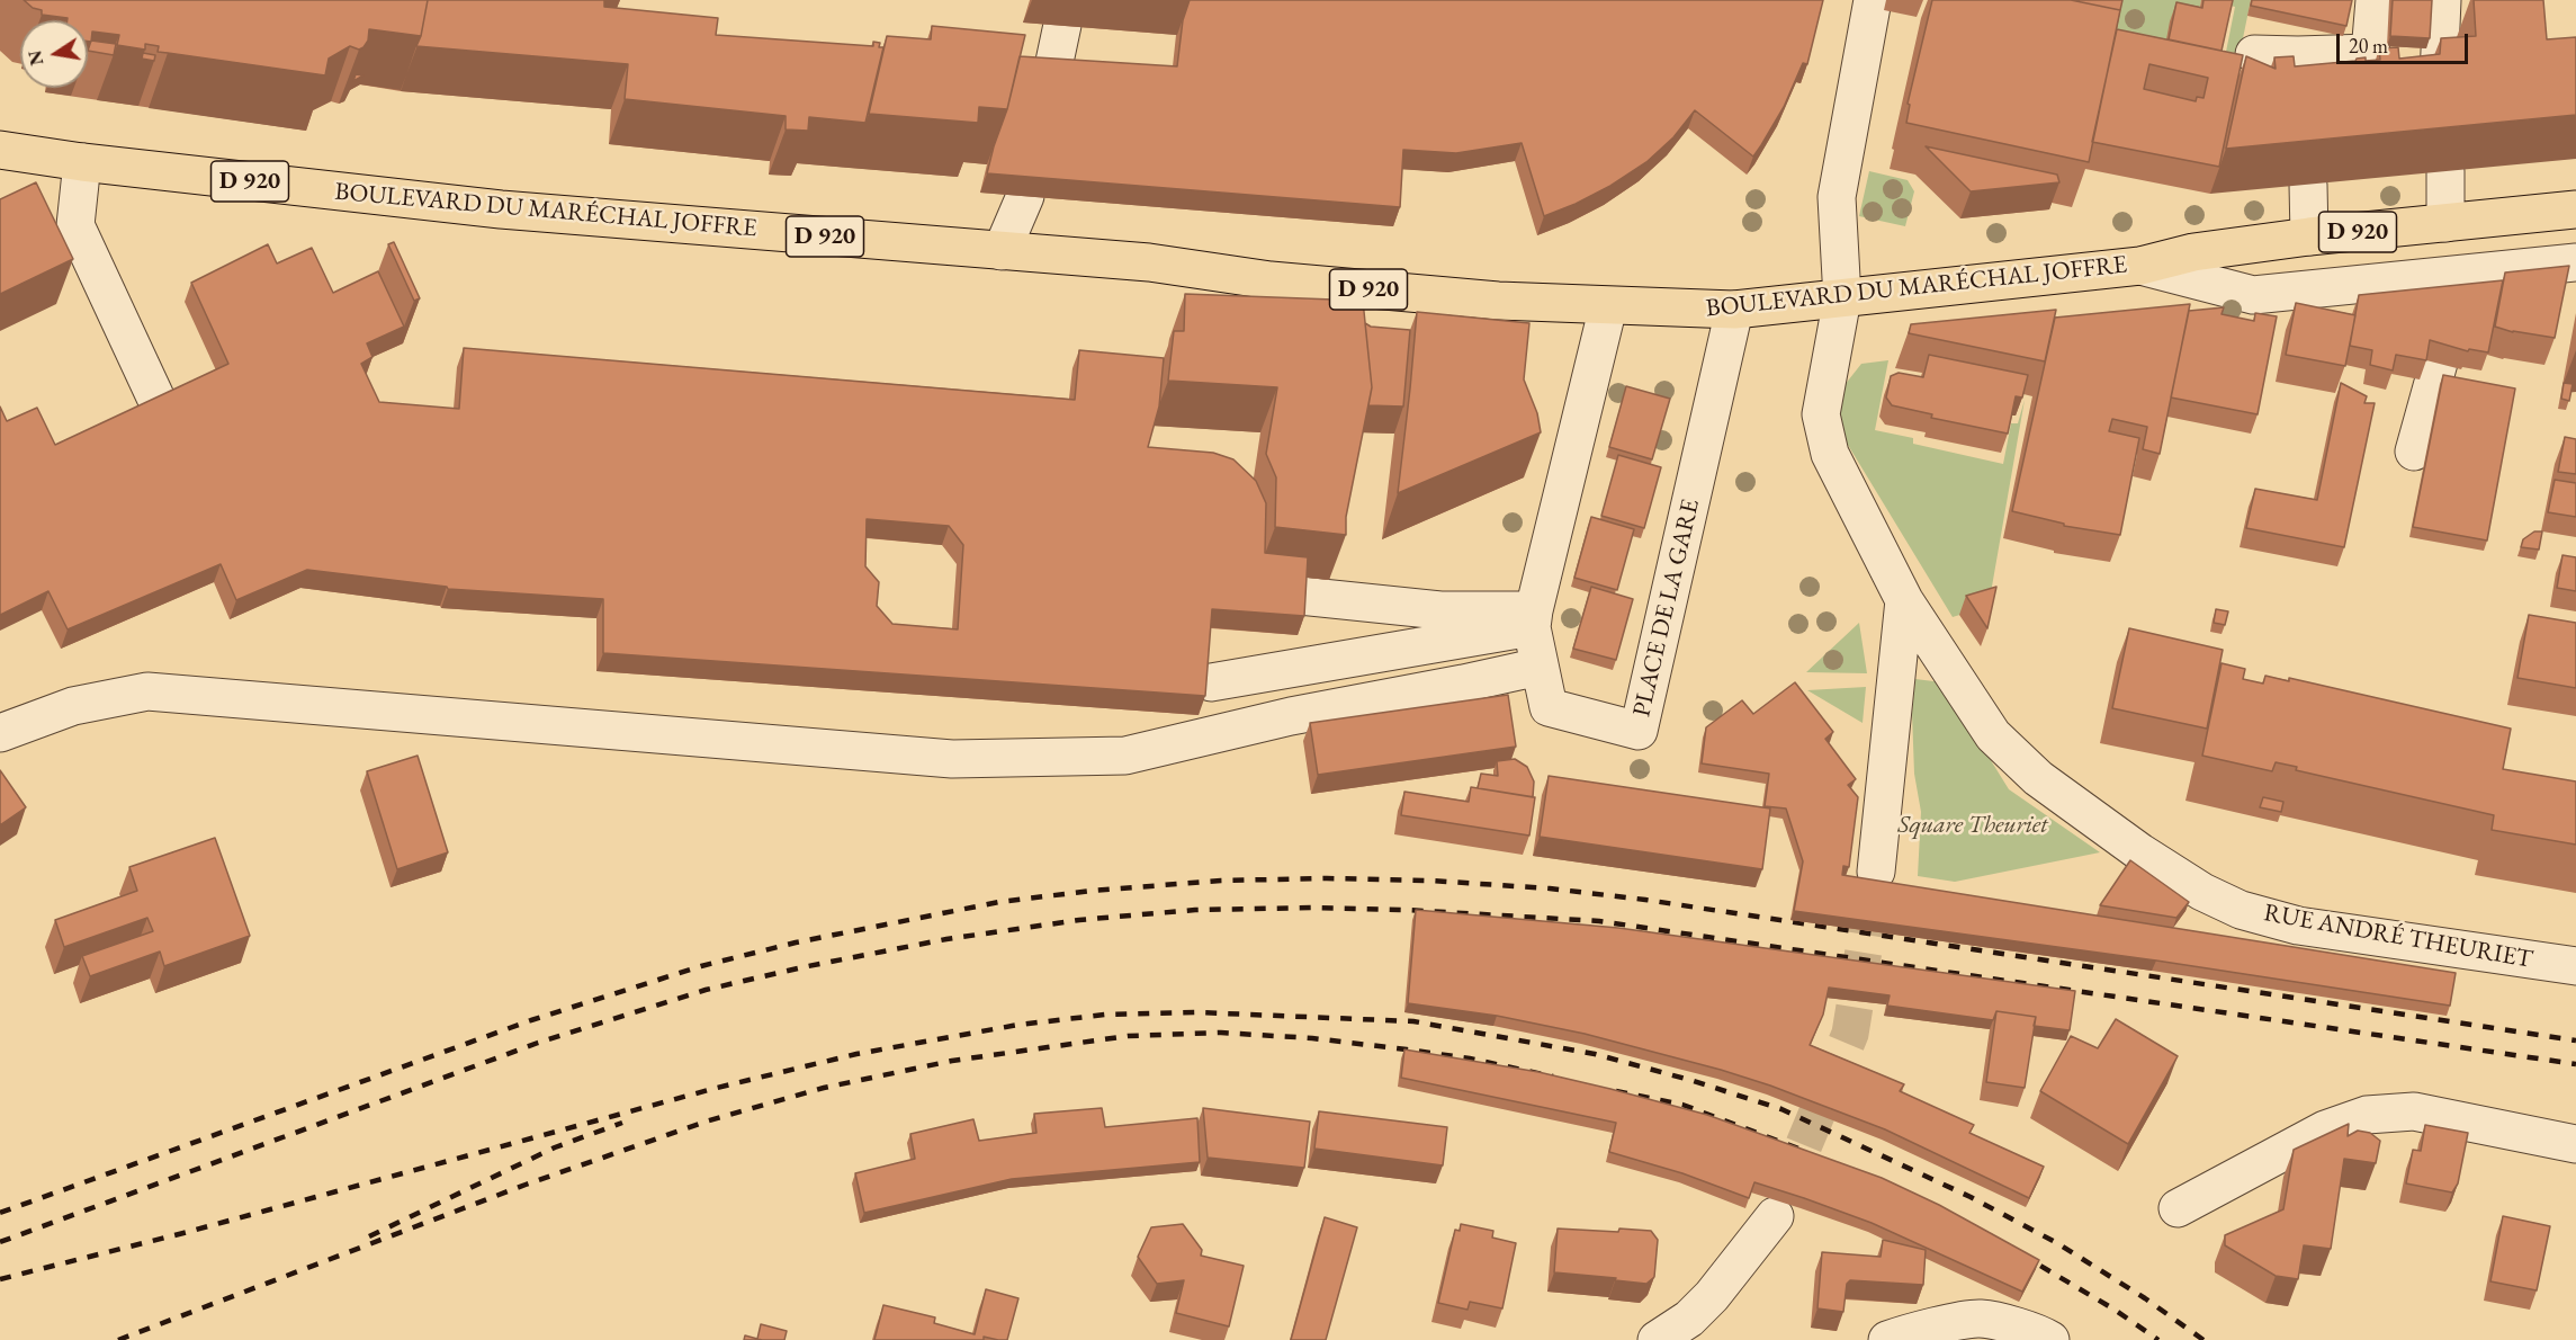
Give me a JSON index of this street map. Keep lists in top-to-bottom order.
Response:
{
  "streets": {
    "main road": ["D 920", "BOULEVARD DU MARÉCHAL JOFFRE"],
    "street": ["PLACE DE LA GARE", "RUE ANDRÉ THEURIET"]
  },
  "crossings": [
    ["BOULEVARD DU MARÉCHAL JOFFRE", "PLACE DE LA GARE"]
  ],
  "parks": ["Square Theuriet"],
  "scale_bar": "20 m",
  "north": "left"
}
